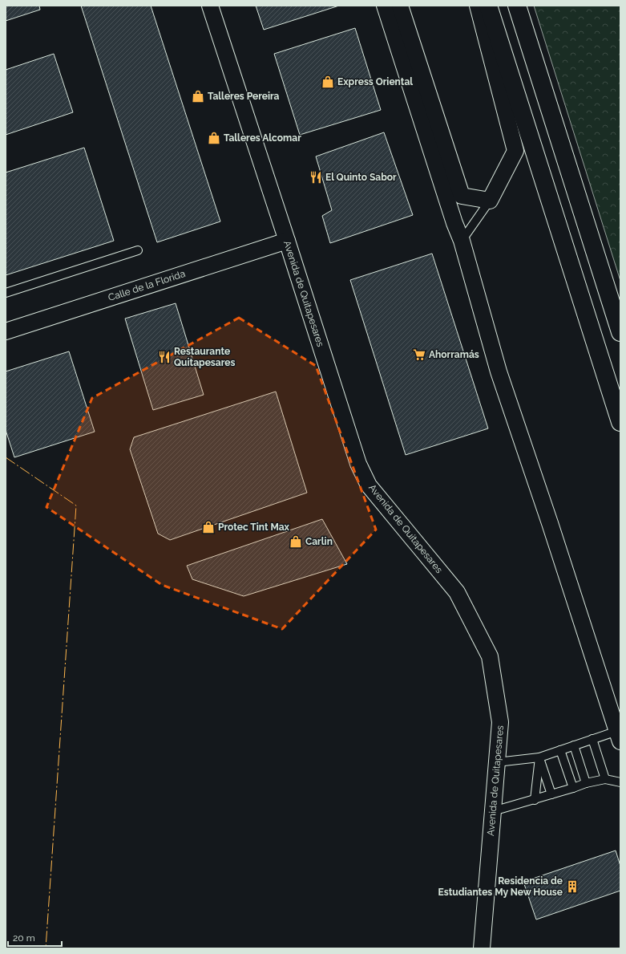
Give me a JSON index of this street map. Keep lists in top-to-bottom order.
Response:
{
  "streets": {
    "street": ["Calle de la Florida", "Avenida de Quitapesares"]
  },
  "crossings": [
    ["Calle de la Florida", "Avenida de Quitapesares"]
  ],
  "places": {
    "shop": [
      "Express Oriental",
      "Talleres Pereira",
      "Talleres Alcomar",
      "Protec Tint Max",
      "Carlin"
    ],
    "restaurant": ["El Quinto Sabor", "Restaurante Quitapesares"],
    "supermarket": ["Ahorramás"],
    "building": ["Residencia de Estudiantes My New House"]
  },
  "scale_bar": "20 m"
}
